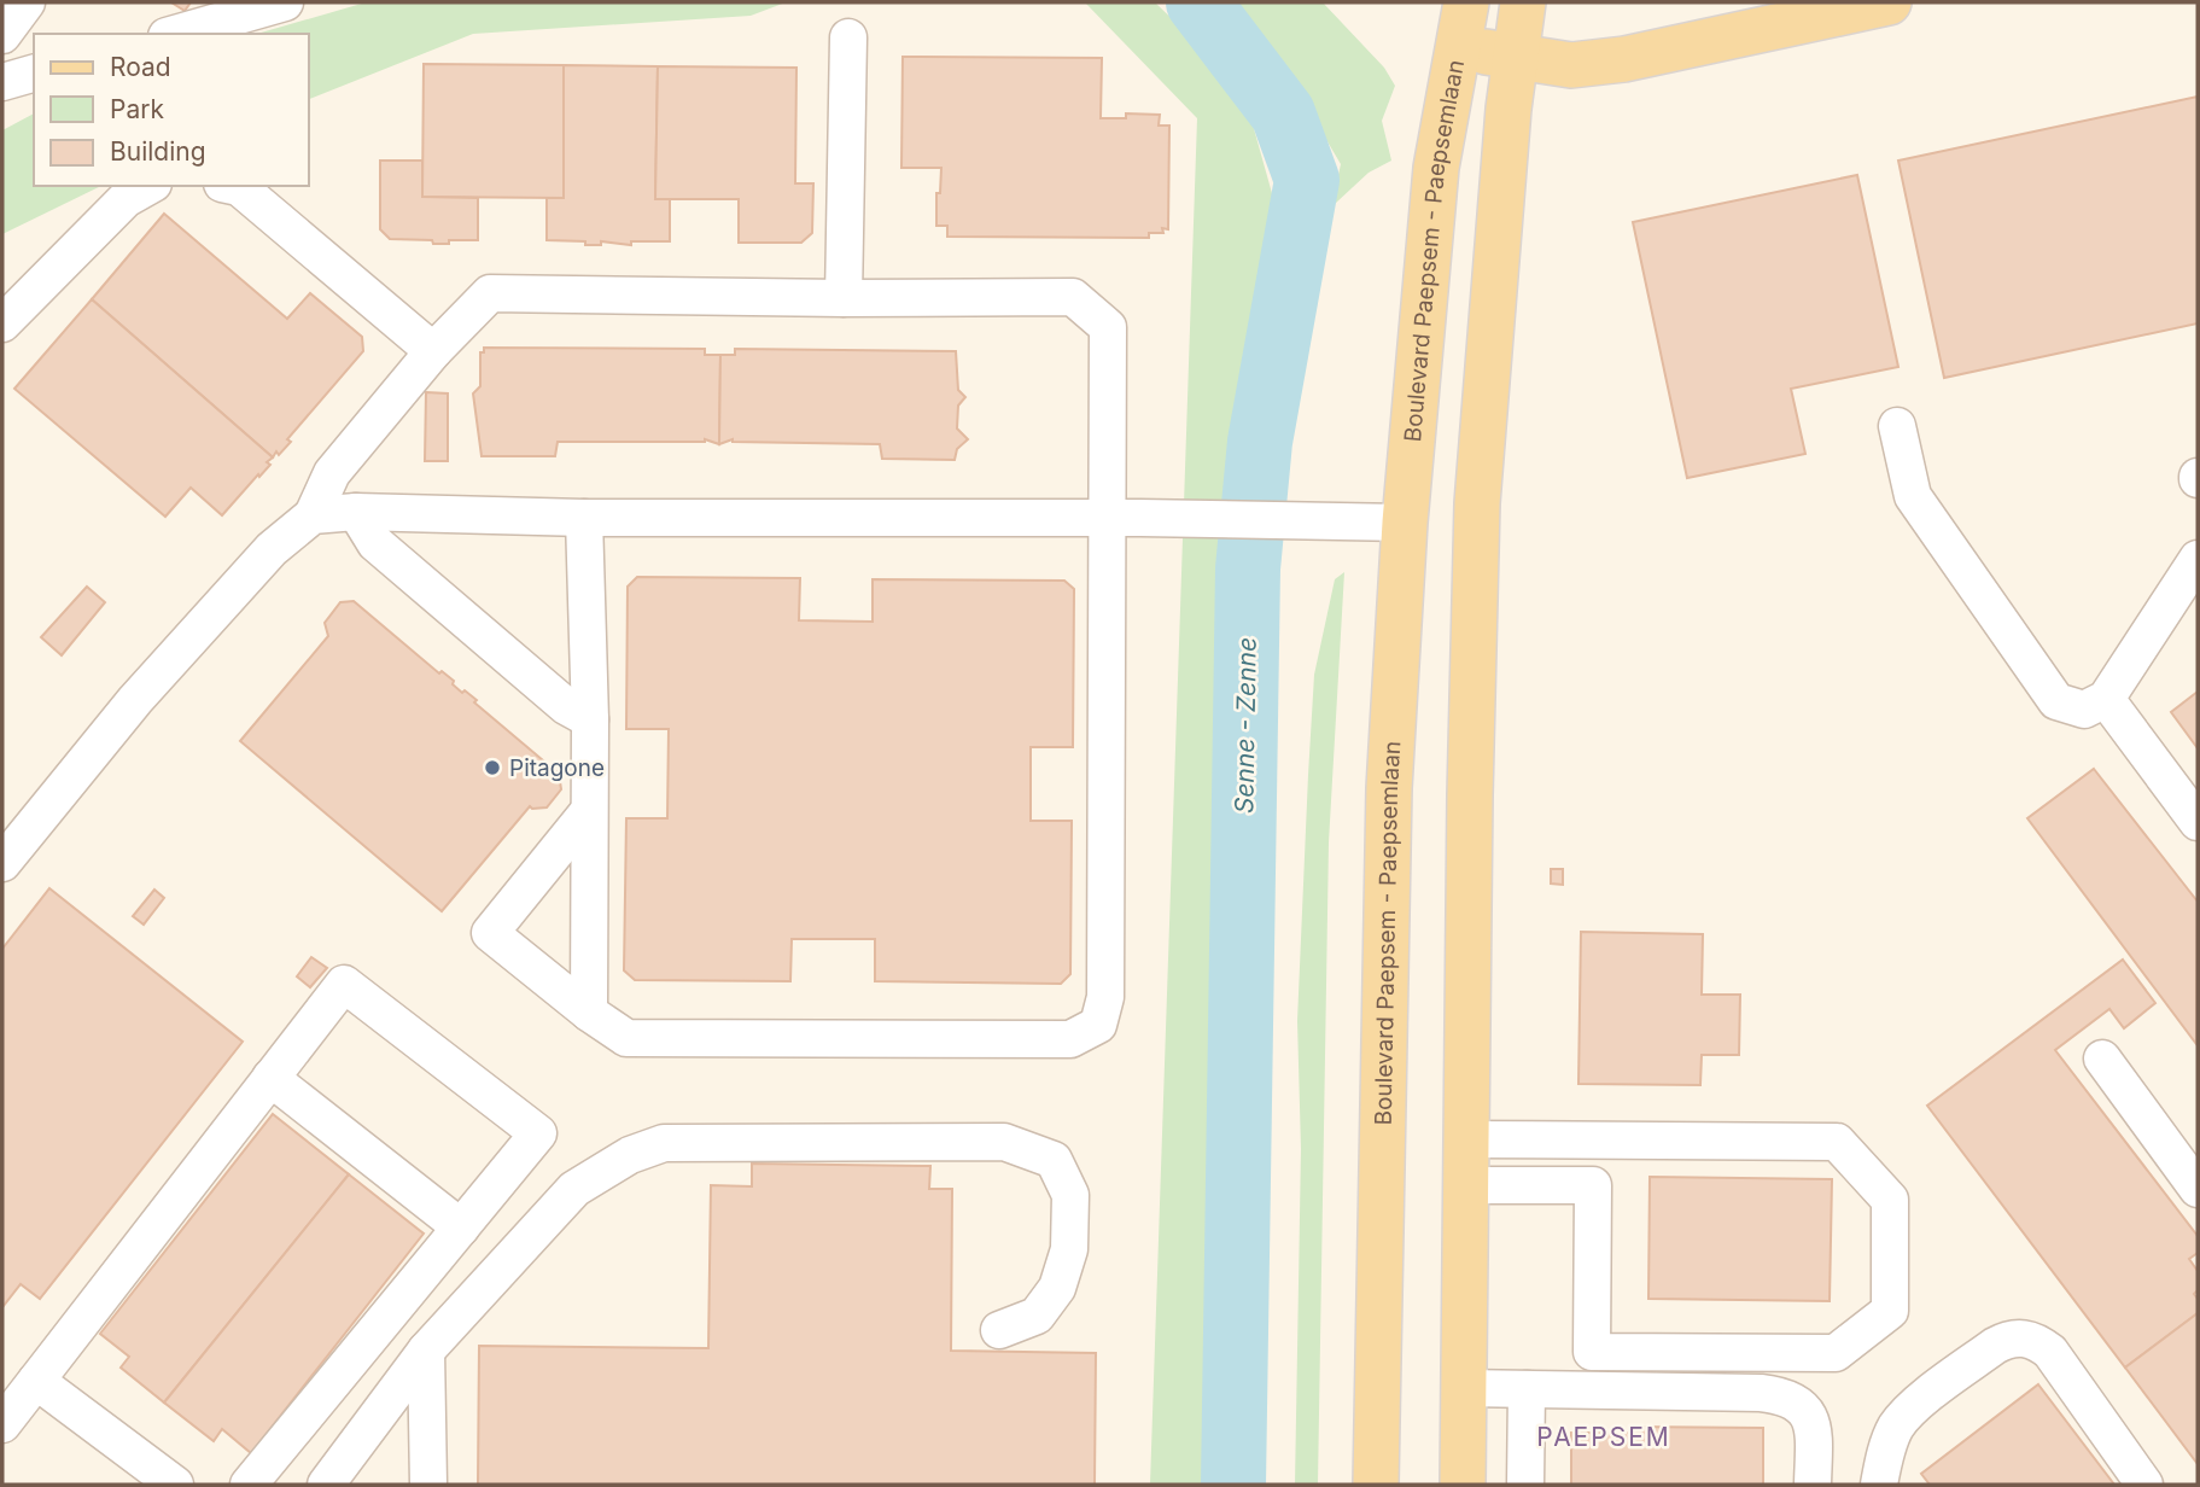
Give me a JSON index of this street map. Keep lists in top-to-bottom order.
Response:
{
  "streets": {
    "main road": ["Boulevard Paepsem - Paepsemlaan"]
  },
  "districts": ["PAEPSEM"],
  "water": ["Senne - Zenne"],
  "places": ["Pitagone"],
  "legend": ["Road", "Park", "Building"]
}
